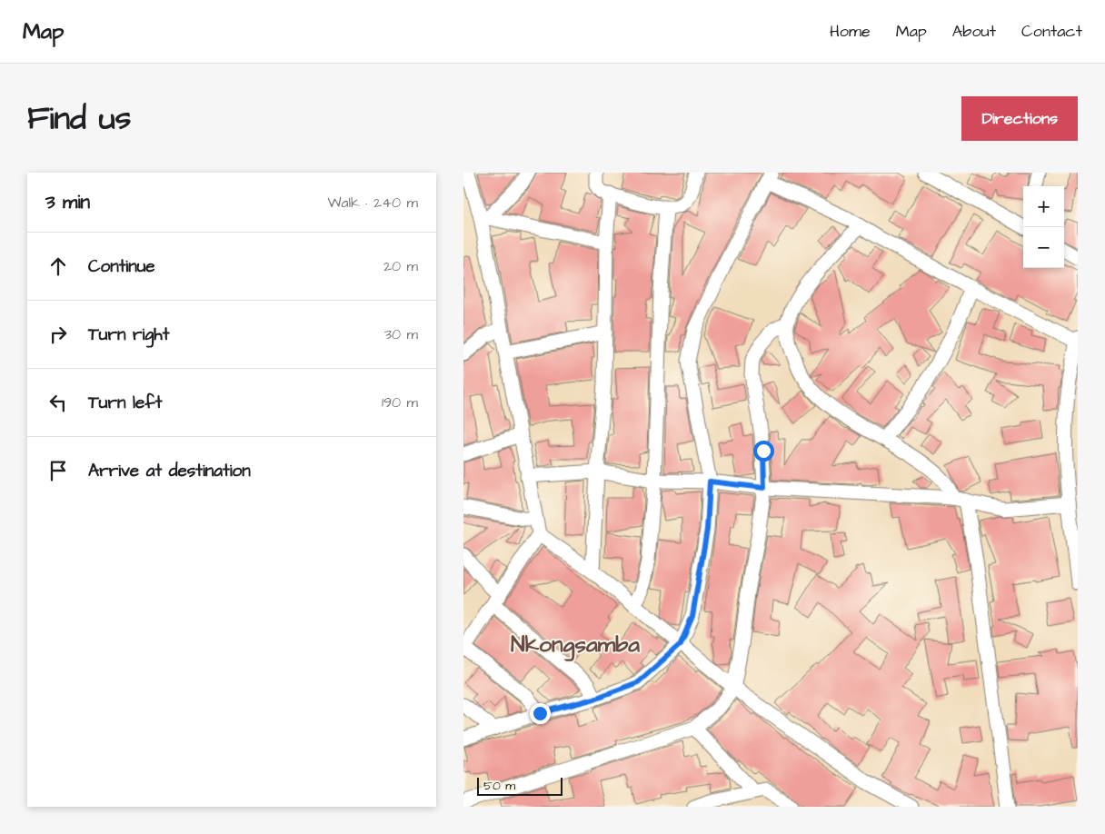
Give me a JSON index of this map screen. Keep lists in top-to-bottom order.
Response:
{
  "districts": ["Nkongsamba"],
  "scale_bar": "50 m",
  "page": {
    "header": "Map",
    "nav": [
      "Home",
      "Map",
      "About",
      "Contact"
    ],
    "title": "Find us",
    "buttons": "Directions",
    "heading": ["3 min", "Walk · 240 m"],
    "map_buttons": ["+", "−"],
    "list": [
      ["Continue", "20 m"],
      ["Turn right", "30 m"],
      ["Turn left", "190 m"],
      "Arrive at destination"
    ],
    "scale": "50 m"
  }
}
